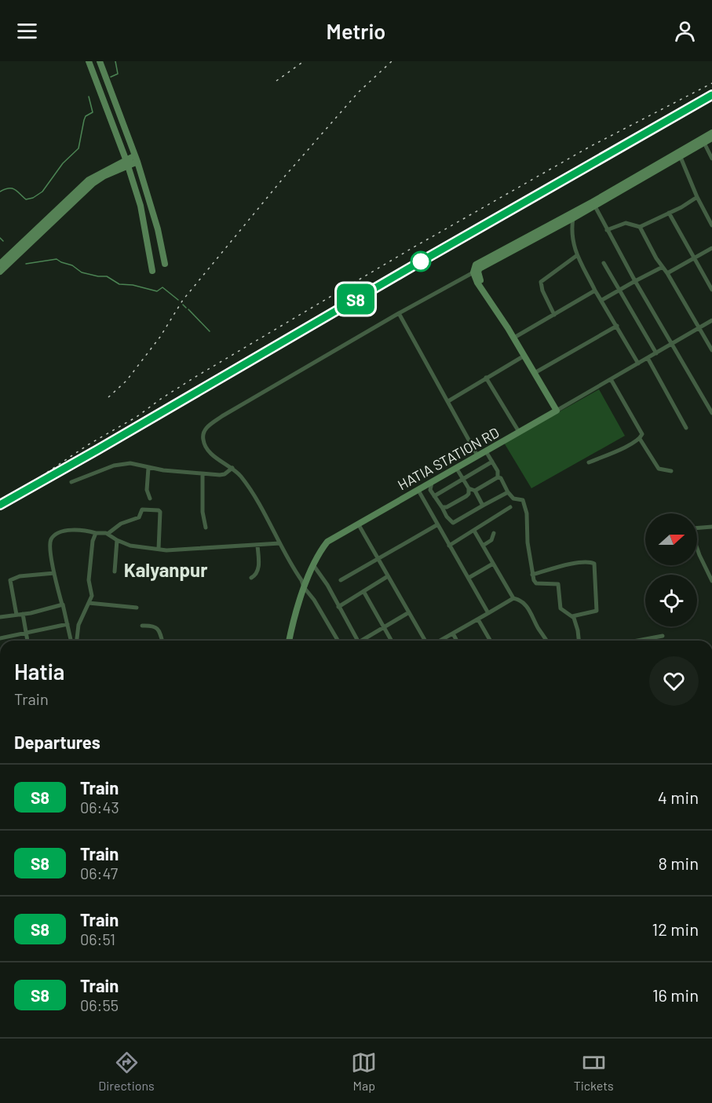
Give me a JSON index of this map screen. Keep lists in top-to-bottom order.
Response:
{
  "streets": {
    "street": ["HATIA STATION RD"]
  },
  "districts": ["Kalyanpur"],
  "north": "right",
  "page": {
    "header": "Metrio",
    "on_map": "S8",
    "heading": [
      ["Hatia", "Train"],
      "Departures"
    ],
    "list": [
      {
        "mark": "S8",
        "name": "Train",
        "note": "06:43",
        "value": "4 min"
      },
      {
        "mark": "S8",
        "name": "Train",
        "note": "06:47",
        "value": "8 min"
      },
      {
        "mark": "S8",
        "name": "Train",
        "note": "06:51",
        "value": "12 min"
      },
      {
        "mark": "S8",
        "name": "Train",
        "note": "06:55",
        "value": "16 min"
      }
    ],
    "tabs": ["Directions", "Map", "Tickets"]
  }
}
